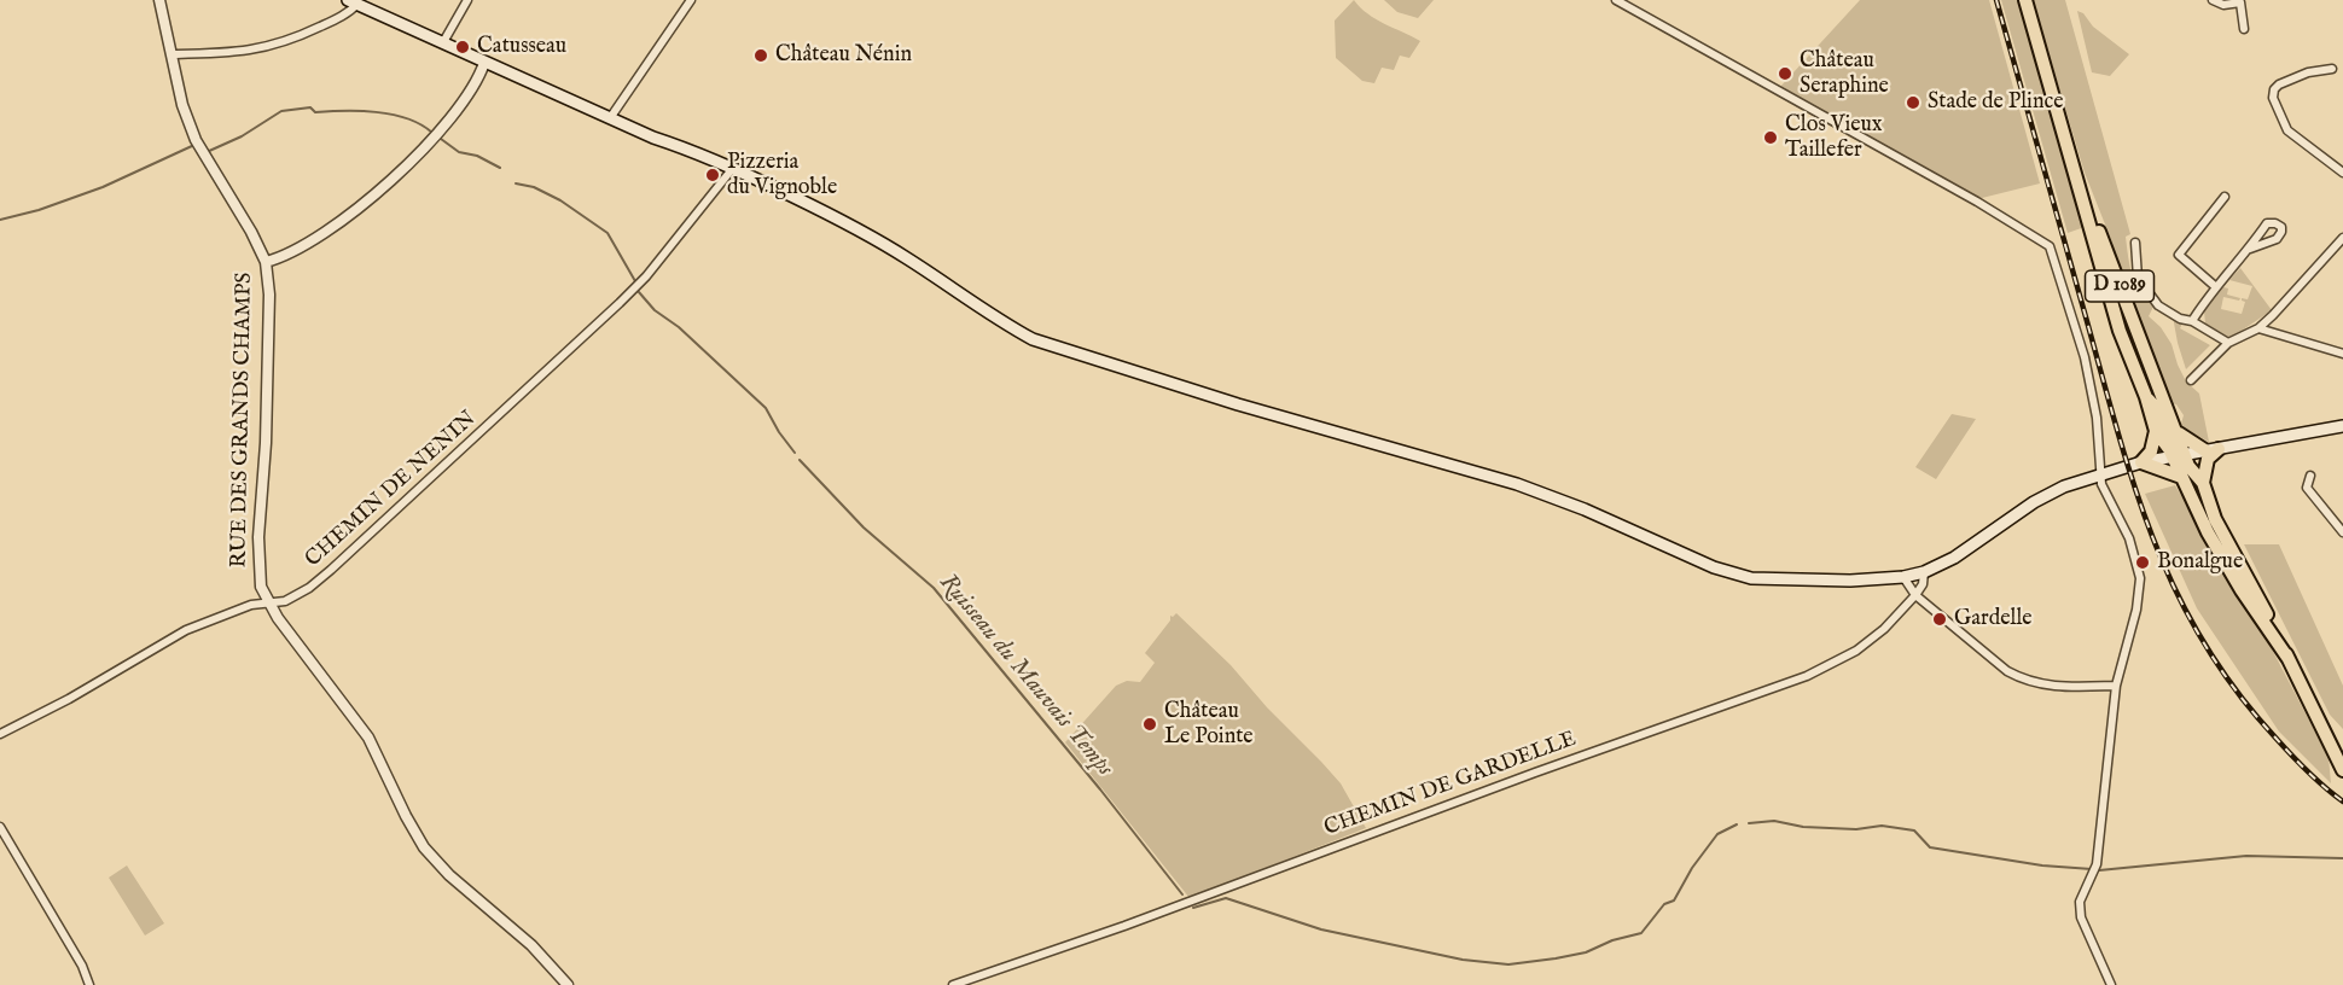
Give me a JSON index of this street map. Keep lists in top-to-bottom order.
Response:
{
  "streets": {
    "main road": ["D 1089"],
    "street": ["RUE DES GRANDS CHAMPS", "CHEMIN DE NENIN", "CHEMIN DE GARDELLE"]
  },
  "crossings": [
    ["RUE DES GRANDS CHAMPS", "CHEMIN DE NENIN"]
  ],
  "water": ["Ruisseau du Mauvais Temps"],
  "places": [
    "Catusseau",
    "Château Nénin",
    "Château Seraphine",
    "Stade de Plince",
    "Clos Vieux Taillefer",
    "Pizzeria du Vignoble",
    "Bonalgue",
    "Gardelle",
    "Château Le Pointe"
  ]
}
